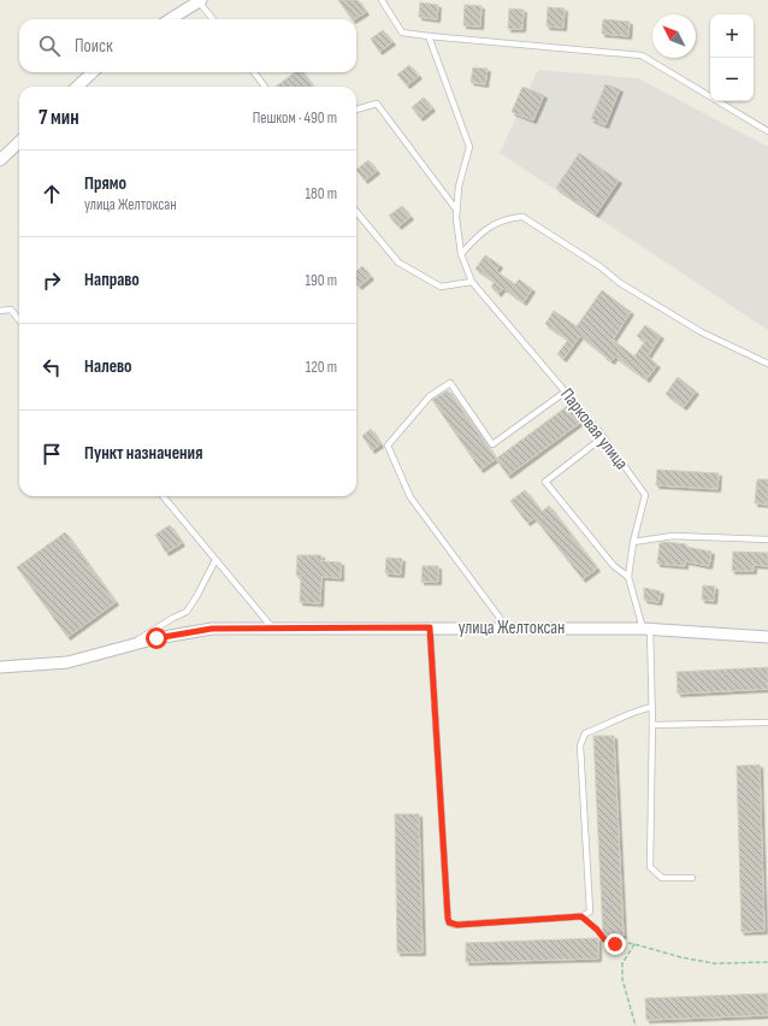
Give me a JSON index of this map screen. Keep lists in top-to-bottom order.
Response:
{
  "streets": {
    "street": ["улица Желтоксан"],
    "lane": ["Парковая улица"]
  },
  "crossings": [
    ["Парковая улица", "улица Желтоксан"]
  ],
  "north": "top left",
  "page": {
    "map_buttons": ["+", "−"],
    "search": "Поиск",
    "heading": ["7 мин", "Пешком · 490 m"],
    "list": [
      ["Прямо", "улица Желтоксан", "180 m"],
      ["Направо", "190 m"],
      ["Налево", "120 m"],
      "Пункт назначения"
    ]
  }
}
